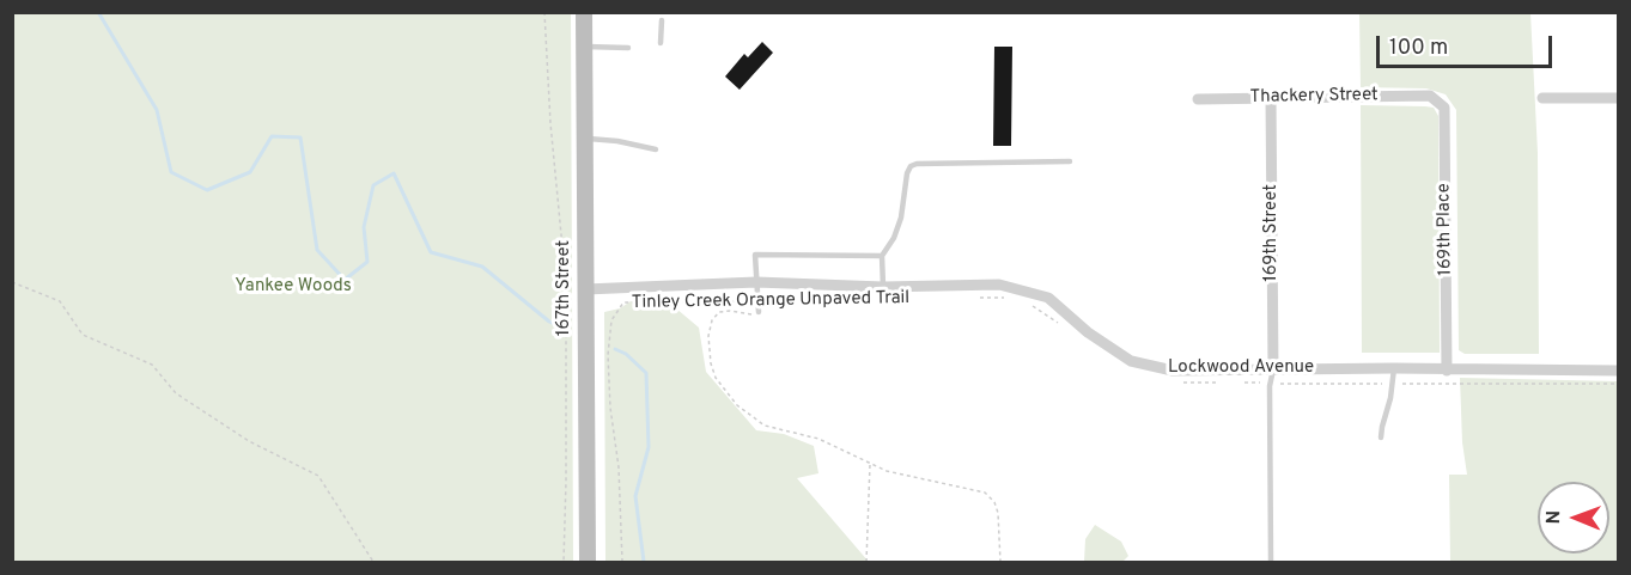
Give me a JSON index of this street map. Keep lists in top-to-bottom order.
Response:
{
  "streets": {
    "main road": ["167th Street"],
    "street": [
      "Thackery Street",
      "169th Place",
      "169th Street",
      "Lockwood Avenue"
    ],
    "path": ["Tinley Creek Orange Unpaved Trail"]
  },
  "crossings": [
    ["Thackery Street", "169th Place"],
    ["Thackery Street", "169th Street"],
    ["169th Place", "Lockwood Avenue"],
    ["169th Street", "Lockwood Avenue"],
    ["167th Street", "Lockwood Avenue"]
  ],
  "parks": ["Yankee Woods"],
  "scale_bar": "100 m",
  "north": "left"
}
